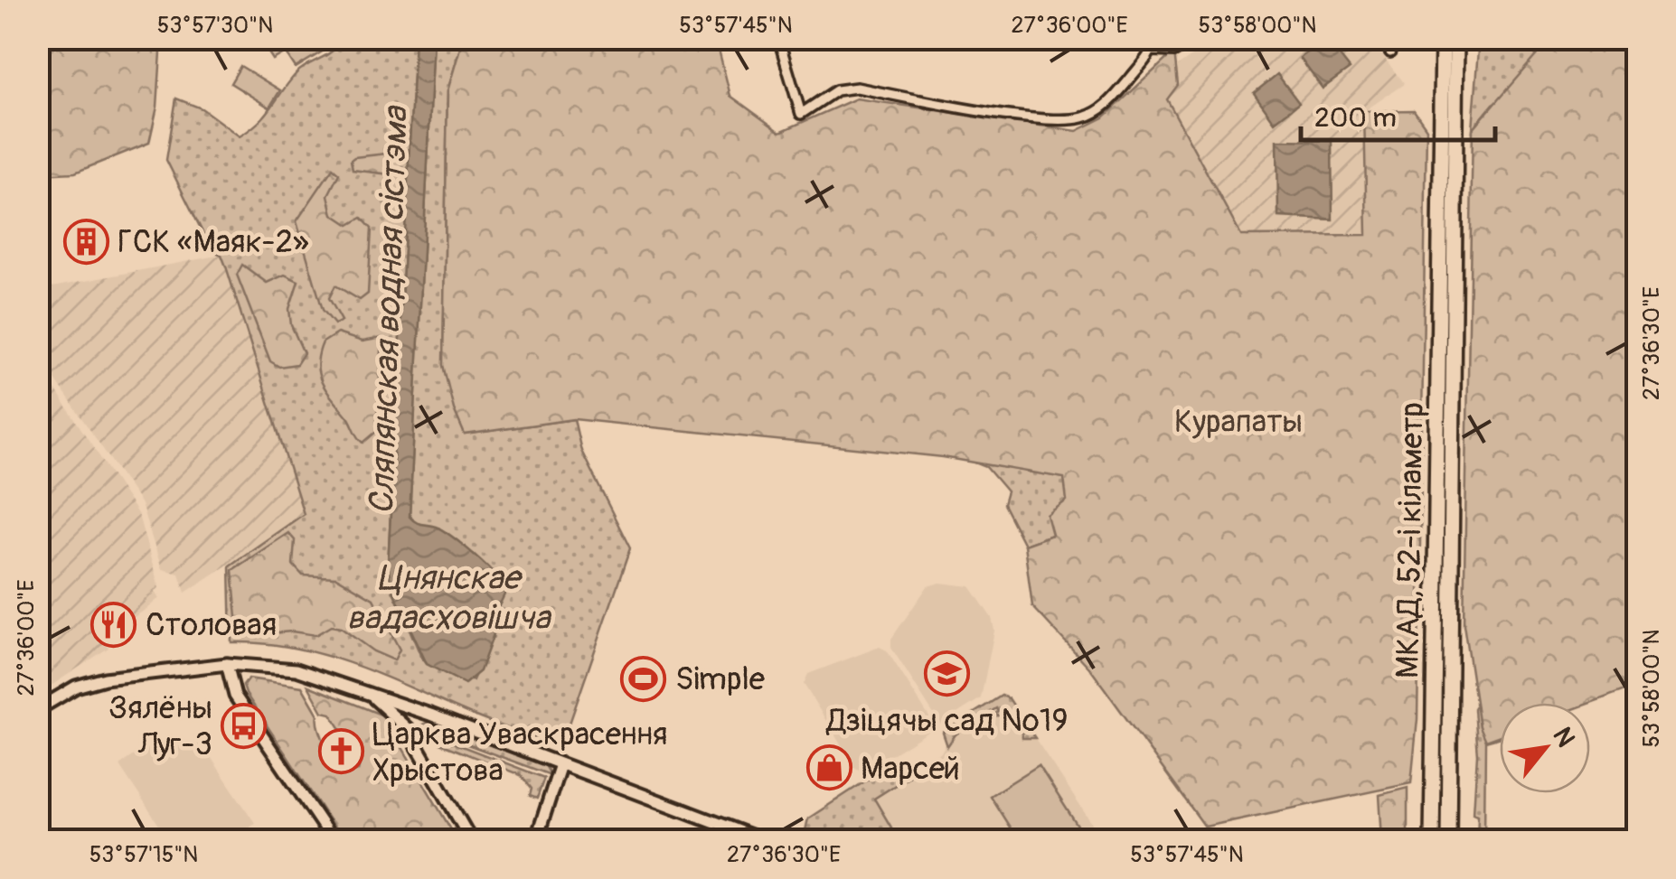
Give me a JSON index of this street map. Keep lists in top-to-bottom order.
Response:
{
  "streets": {
    "highway": ["МКАД, 52-і кіламетр"]
  },
  "water": ["Сляпянская водная сістэма", "Цнянскае вадасховішча"],
  "parks": ["Курапаты"],
  "places": {
    "building": ["ГСК «Маяк-2»"],
    "restaurant": ["Столовая"],
    "school or university": ["Дзіцячы сад №19"],
    "sports": ["Simple"],
    "bus stop": ["Зялёны Луг-3"],
    "church": ["Царква Уваскрасення Хрыстова"],
    "shop": ["Марсей"]
  },
  "scale_bar": "200 m",
  "north": "top right",
  "coordinates": [
    "53°57'30\"N",
    "53°57'45\"N",
    "27°36'00\"E",
    "53°58'00\"N",
    "27°36'30\"E",
    "53°57'15\"N"
  ]
}
